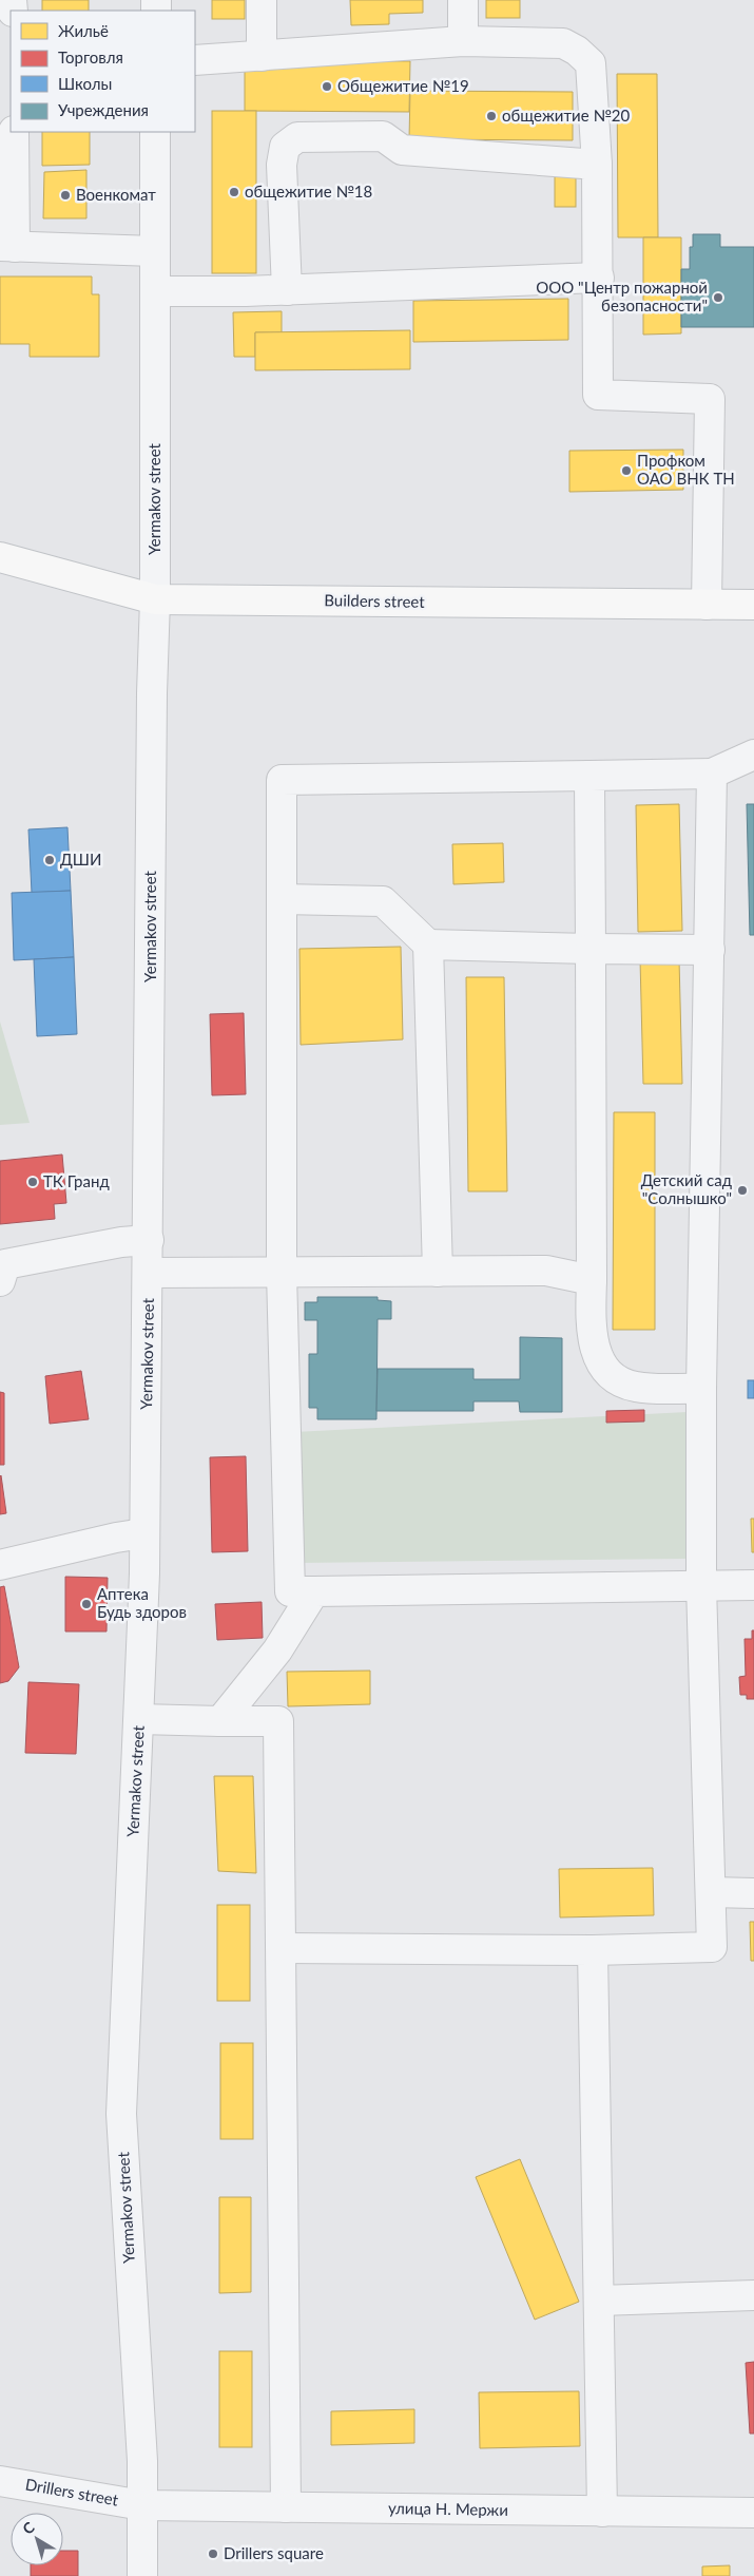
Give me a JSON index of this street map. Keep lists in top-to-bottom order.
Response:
{
  "streets": {
    "main road": ["Builders street"],
    "street": ["Yermakov street", "Drillers street", "улица Н. Мержи"]
  },
  "crossings": [
    ["Yermakov street", "Builders street"],
    ["Yermakov street", "Drillers street"],
    ["Yermakov street", "улица Н. Мержи"],
    ["Drillers street", "улица Н. Мержи"]
  ],
  "places": [
    "Общежитие №19",
    "общежитие №20",
    "общежитие №18",
    "Военкомат",
    "ООО \"Центр пожарной безопасности\"",
    "Профком ОАО ВНК ТН",
    "ДШИ",
    "ТК Гранд",
    "Детский сад \"Солнышко\"",
    "Аптека Будь здоров",
    "Drillers square"
  ],
  "legend": [
    "Жильё",
    "Торговля",
    "Школы",
    "Учреждения"
  ],
  "north": "top left"
}
